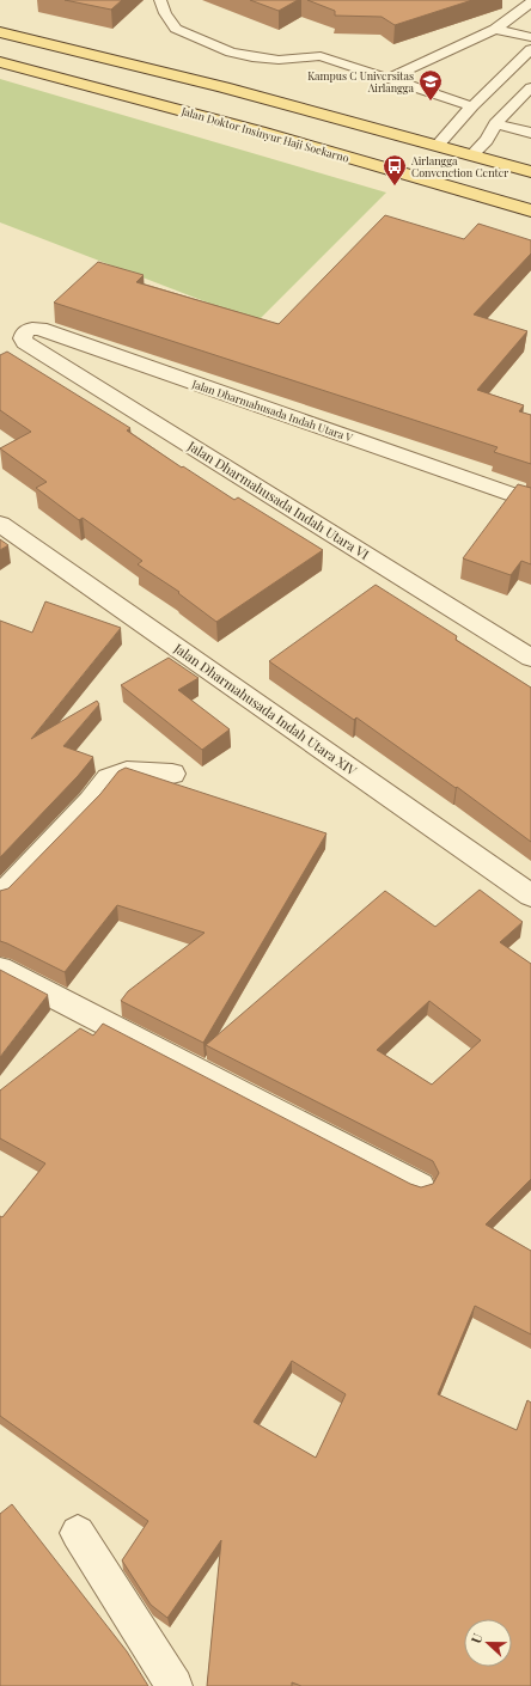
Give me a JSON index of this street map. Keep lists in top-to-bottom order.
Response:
{
  "streets": {
    "main road": ["Jalan Doktor Insinyur Haji Soekarno"],
    "street": ["Jalan Dharmahusada Indah Utara V", "Jalan Dharmahusada Indah Utara VI", "Jalan Dharmahusada Indah Utara XIV"]
  },
  "crossings": [
    ["Jalan Dharmahusada Indah Utara V", "Jalan Dharmahusada Indah Utara VI"]
  ],
  "places": {
    "school or university": ["Kampus C Universitas Airlangga"],
    "bus stop": ["Airlangga Convenction Center"]
  },
  "north": "left"
}
